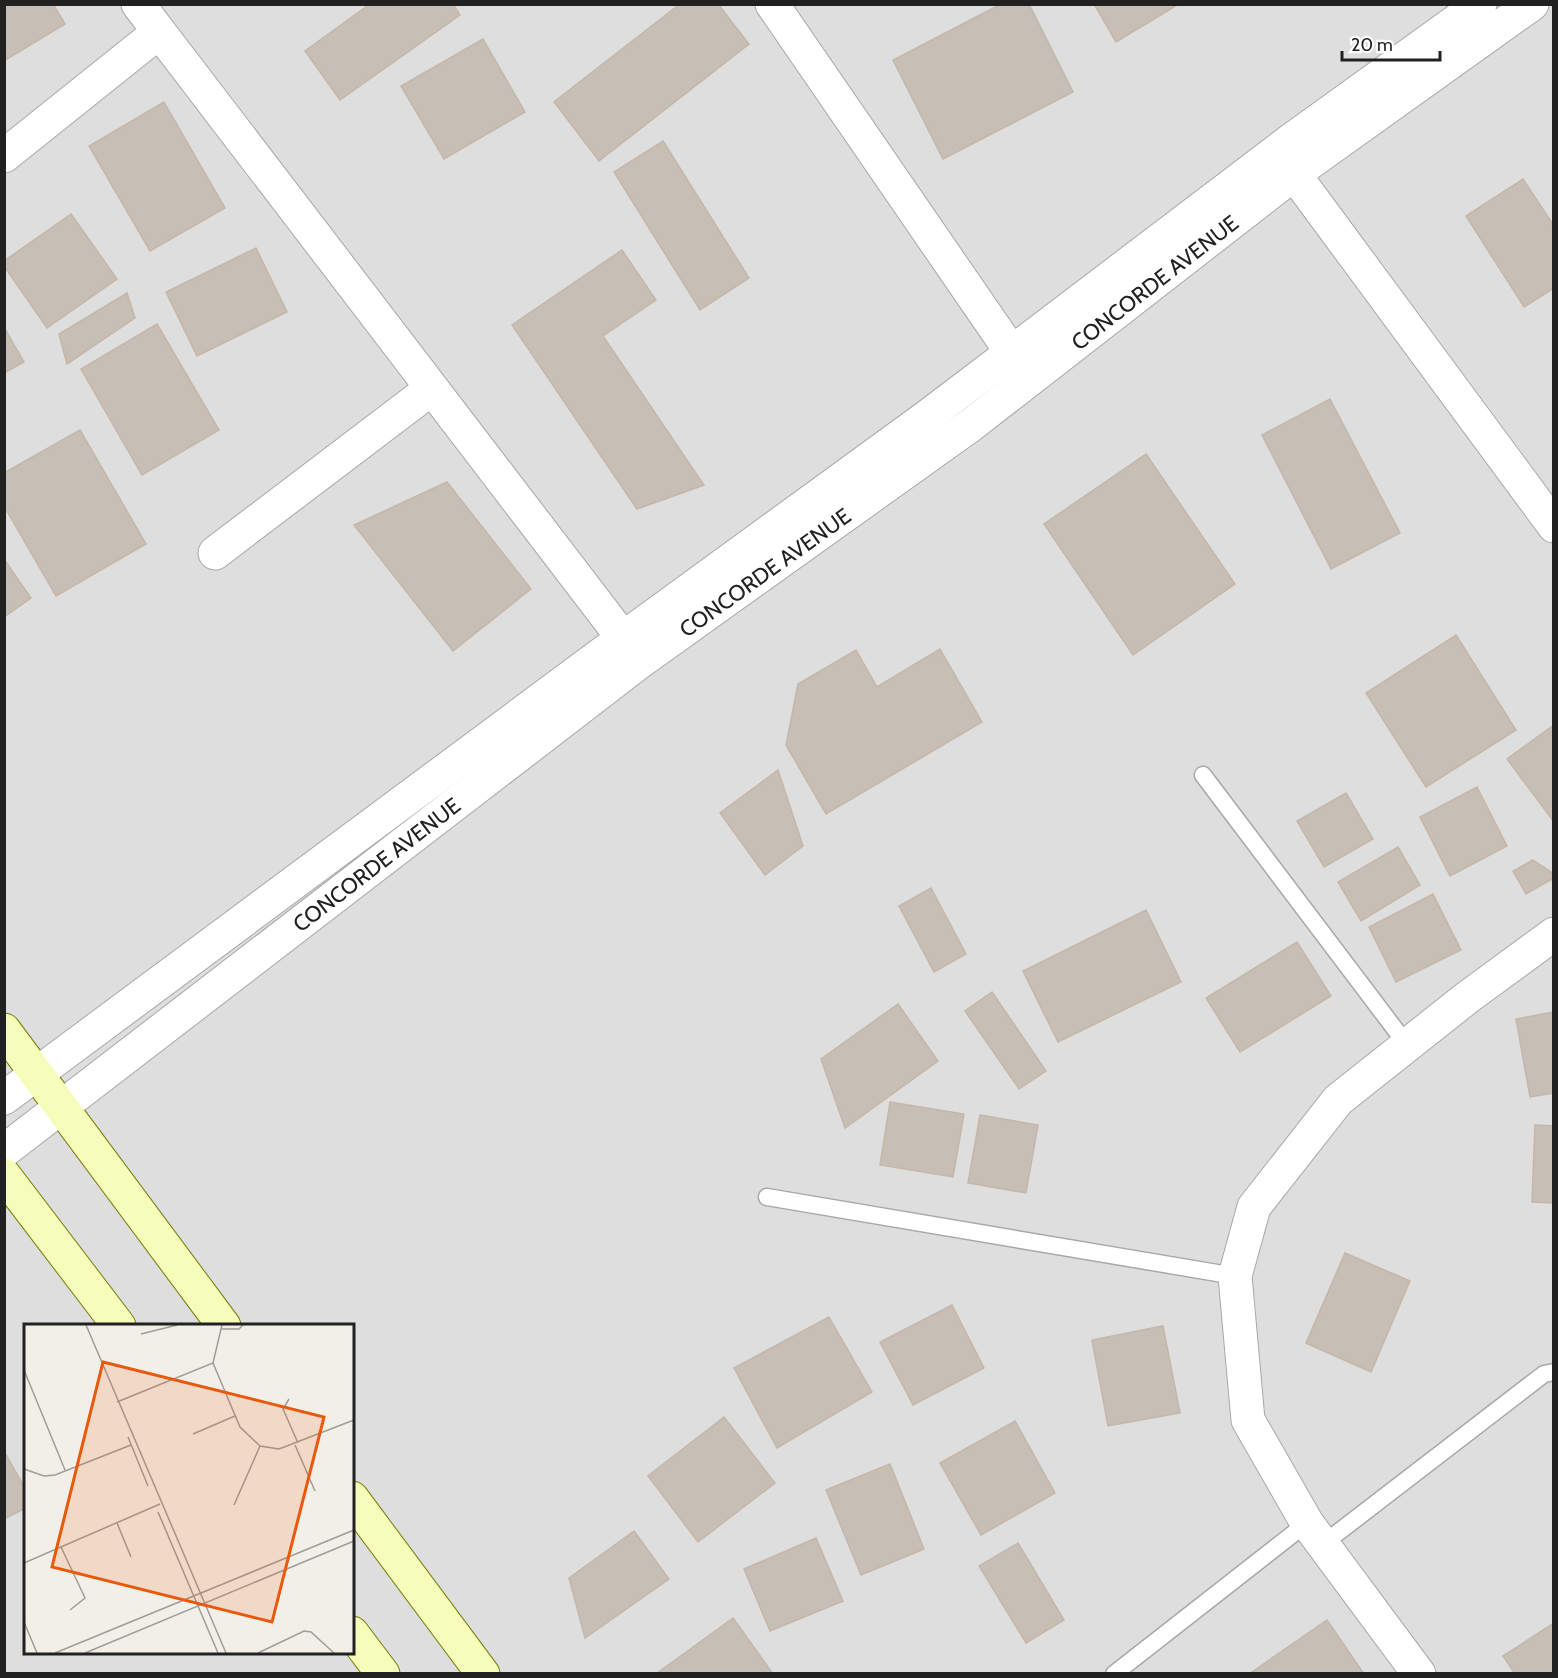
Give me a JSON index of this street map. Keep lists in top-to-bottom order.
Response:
{
  "streets": {
    "street": ["CONCORDE AVENUE"]
  },
  "scale_bar": "20 m"
}
